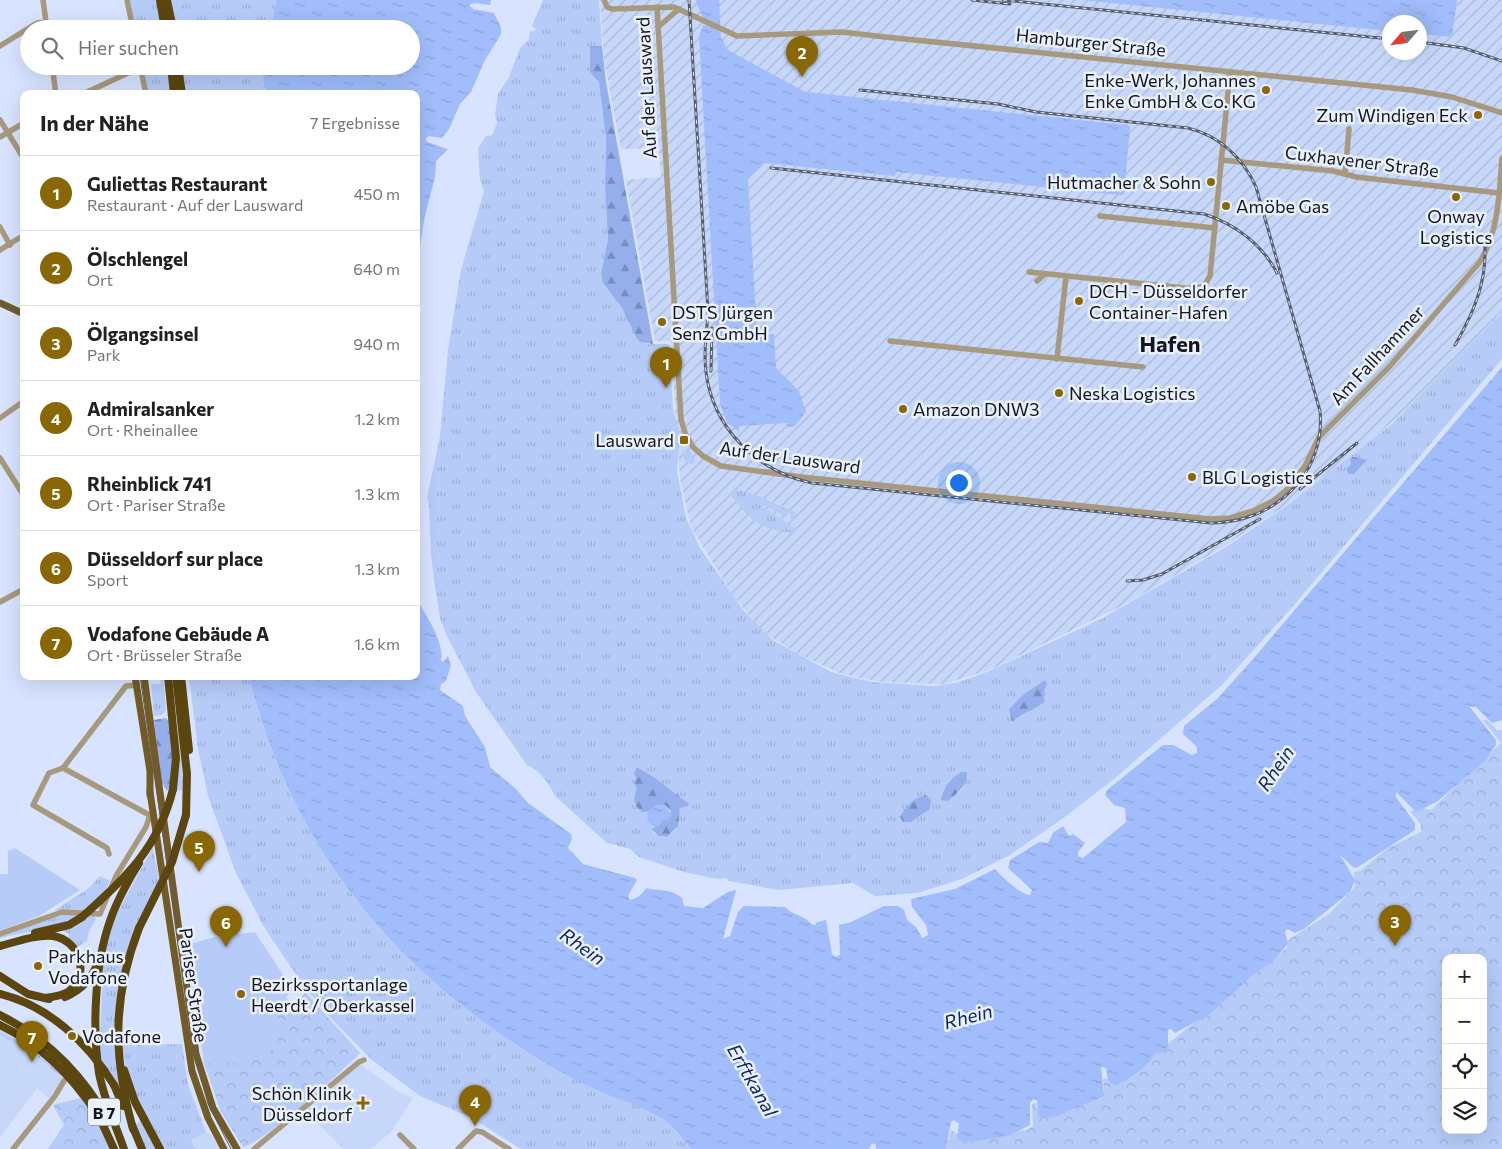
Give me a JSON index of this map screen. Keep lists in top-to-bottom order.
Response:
{
  "streets": {
    "highway": ["B 7"],
    "main road": ["Pariser Straße"],
    "street": [
      "Hamburger Straße",
      "Auf der Lausward",
      "Cuxhavener Straße",
      "Am Fallhammer"
    ]
  },
  "crossings": [
    ["Hamburger Straße", "Auf der Lausward"],
    ["Auf der Lausward", "Am Fallhammer"],
    ["Cuxhavener Straße", "Am Fallhammer"]
  ],
  "districts": ["Hafen"],
  "water": ["Rhein", "Erftkanal"],
  "places": {
    "other": [
      "Enke-Werk, Johannes Enke GmbH & Co. KG",
      "Zum Windigen Eck",
      "Hutmacher & Sohn",
      "Onway Logistics",
      "Amöbe Gas",
      "DCH - Düsseldorfer Container-Hafen",
      "DSTS Jürgen Senz GmbH",
      "Neska Logistics",
      "Amazon DNW3",
      "BLG Logistics",
      "Parkhaus Vodafone",
      "Bezirkssportanlage Heerdt / Oberkassel",
      "Vodafone"
    ],
    "transit": ["Lausward"],
    "health": ["Schön Klinik Düsseldorf"]
  },
  "north": "bottom left",
  "page": {
    "search": "Hier suchen",
    "pins": [
      "2",
      "1",
      "5",
      "3",
      "6",
      "7",
      "4"
    ],
    "heading": ["In der Nähe", "7 Ergebnisse"],
    "list": [
      {
        "mark": "1",
        "name": "Guliettas Restaurant",
        "note": "Restaurant · Auf der Lausward",
        "value": "450 m"
      },
      {
        "mark": "2",
        "name": "Ölschlengel",
        "note": "Ort",
        "value": "640 m"
      },
      {
        "mark": "3",
        "name": "Ölgangsinsel",
        "note": "Park",
        "value": "940 m"
      },
      {
        "mark": "4",
        "name": "Admiralsanker",
        "note": "Ort · Rheinallee",
        "value": "1.2 km"
      },
      {
        "mark": "5",
        "name": "Rheinblick 741",
        "note": "Ort · Pariser Straße",
        "value": "1.3 km"
      },
      {
        "mark": "6",
        "name": "Düsseldorf sur place",
        "note": "Sport",
        "value": "1.3 km"
      },
      {
        "mark": "7",
        "name": "Vodafone Gebäude A",
        "note": "Ort · Brüsseler Straße",
        "value": "1.6 km"
      }
    ],
    "map_buttons": ["+", "−"]
  }
}
